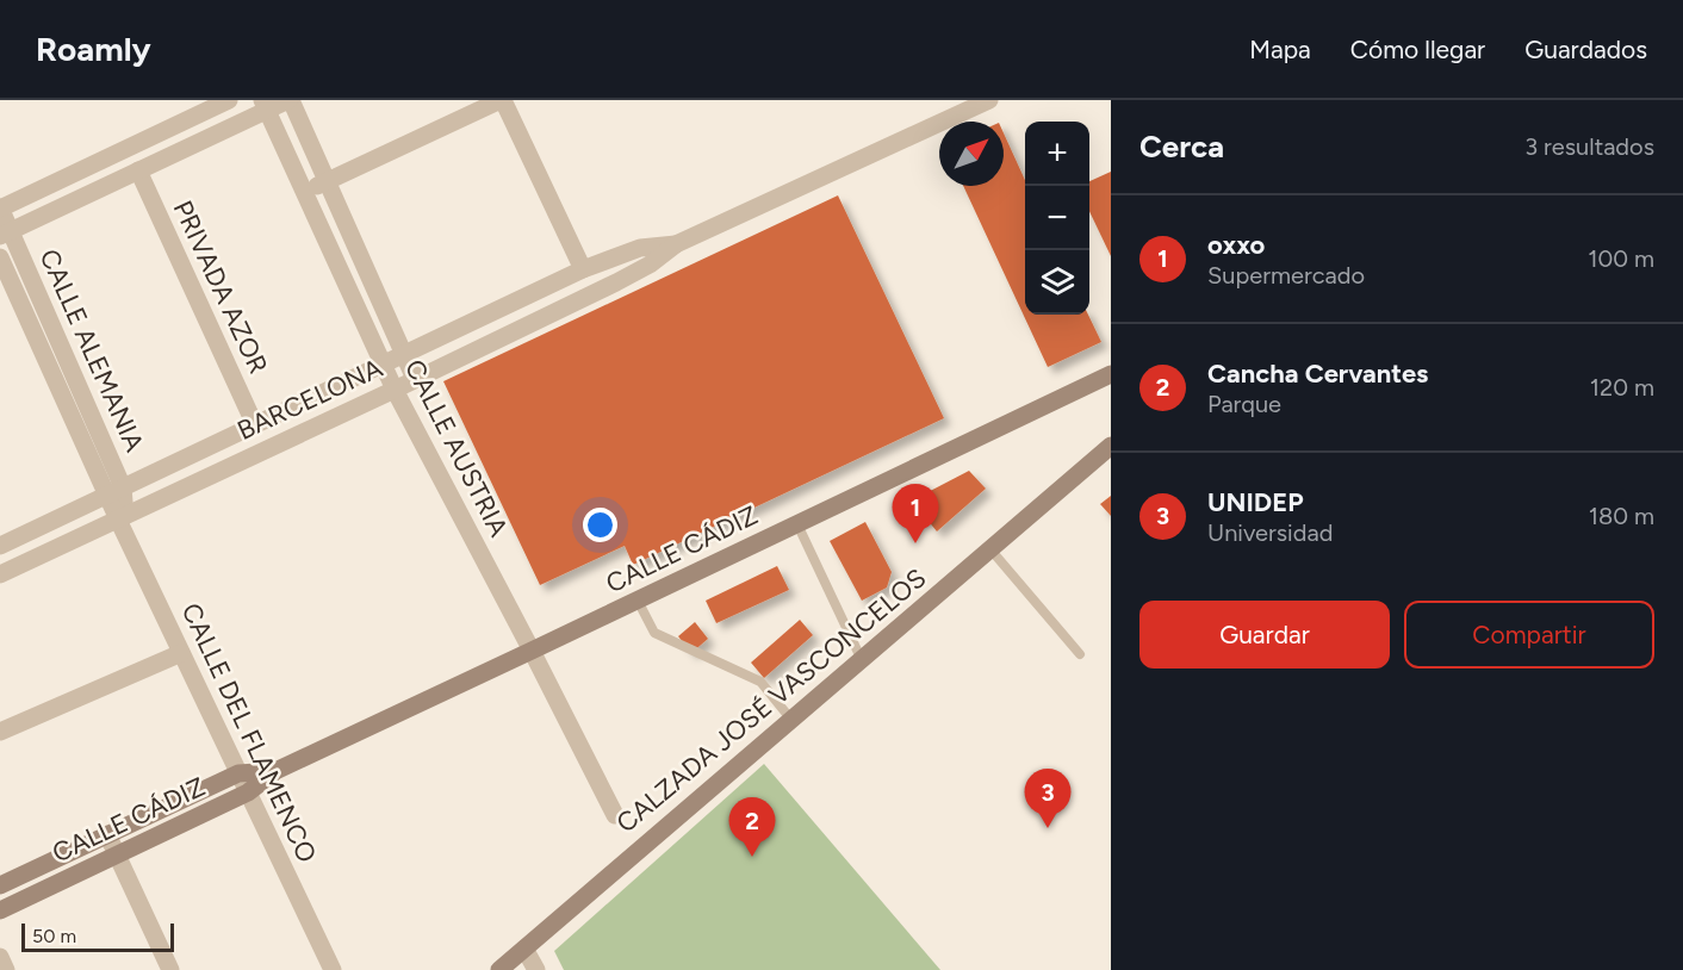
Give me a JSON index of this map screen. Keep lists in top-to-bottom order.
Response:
{
  "streets": {
    "street": [
      "PRIVADA AZOR",
      "CALLE ALEMANIA",
      "BARCELONA",
      "CALLE AUSTRIA",
      "CALLE CÁDIZ",
      "CALZADA JOSÉ VASCONCELOS",
      "CALLE DEL FLAMENCO"
    ]
  },
  "crossings": [
    ["PRIVADA AZOR", "BARCELONA"],
    ["CALLE ALEMANIA", "BARCELONA"],
    ["CALLE ALEMANIA", "CALLE DEL FLAMENCO"],
    ["BARCELONA", "CALLE AUSTRIA"],
    ["BARCELONA", "CALLE DEL FLAMENCO"],
    ["CALLE AUSTRIA", "CALLE CÁDIZ"],
    ["CALLE CÁDIZ", "CALLE DEL FLAMENCO"]
  ],
  "scale_bar": "50 m",
  "north": "top right",
  "page": {
    "header": "Roamly",
    "nav": ["Mapa", "Cómo llegar", "Guardados"],
    "heading": ["Cerca", "3 resultados"],
    "map_buttons": ["+", "−"],
    "list": [
      {
        "mark": "1",
        "name": "oxxo",
        "note": "Supermercado",
        "value": "100 m"
      },
      {
        "mark": "2",
        "name": "Cancha Cervantes",
        "note": "Parque",
        "value": "120 m"
      },
      {
        "mark": "3",
        "name": "UNIDEP",
        "note": "Universidad",
        "value": "180 m"
      }
    ],
    "pins": ["1", "3", "2"],
    "buttons": ["Guardar", "Compartir"],
    "scale": "50 m"
  }
}
